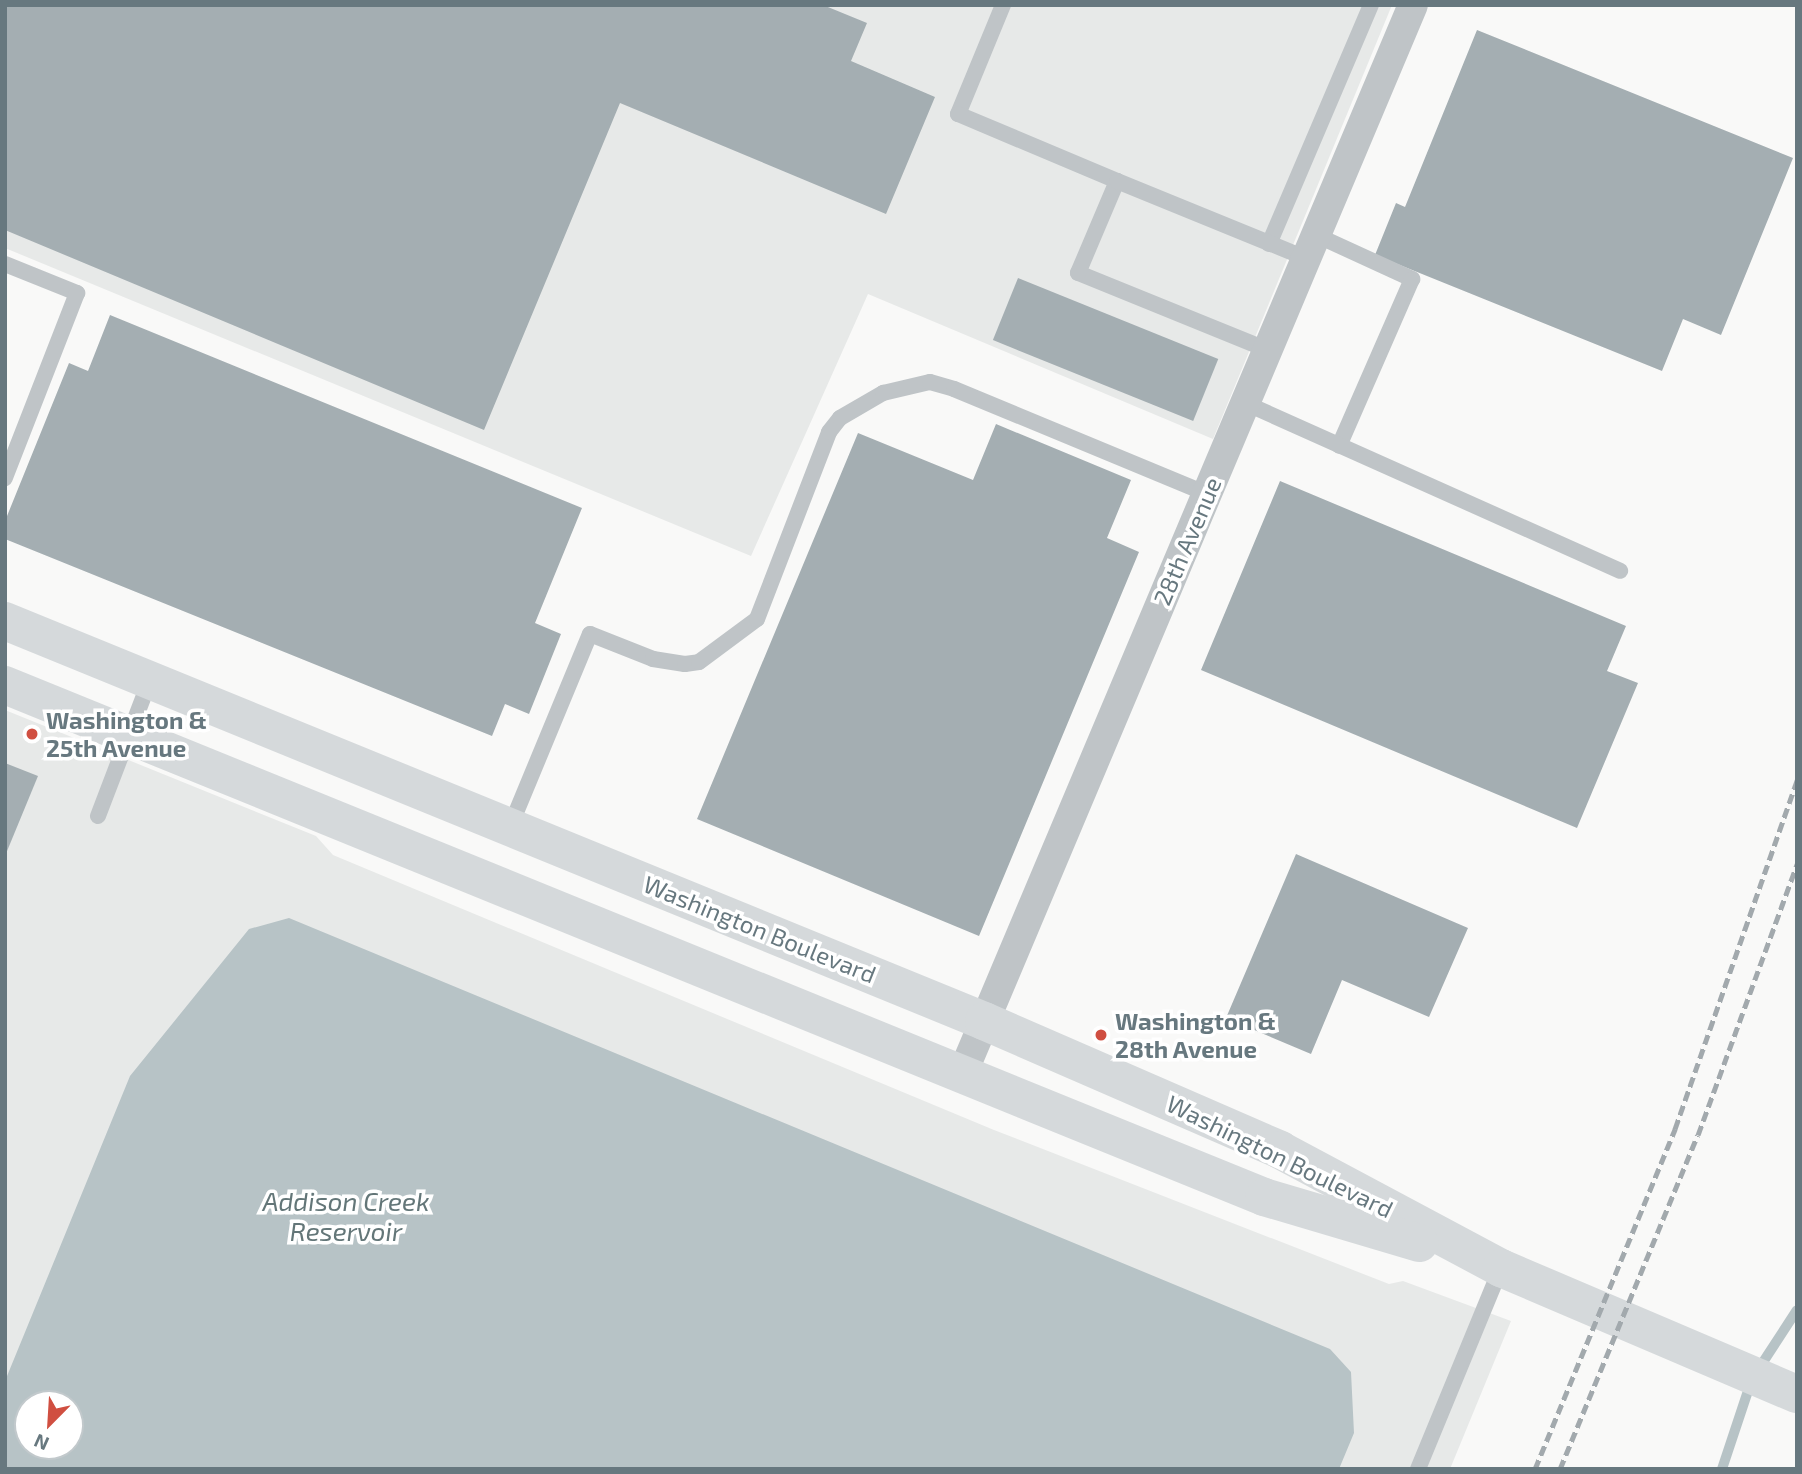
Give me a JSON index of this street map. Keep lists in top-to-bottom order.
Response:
{
  "streets": {
    "street": ["28th Avenue", "Washington Boulevard"]
  },
  "crossings": [
    ["28th Avenue", "Washington Boulevard"]
  ],
  "water": ["Addison Creek Reservoir"],
  "places": ["Washington & 25th Avenue", "Washington & 28th Avenue"],
  "north": "bottom left"
}
